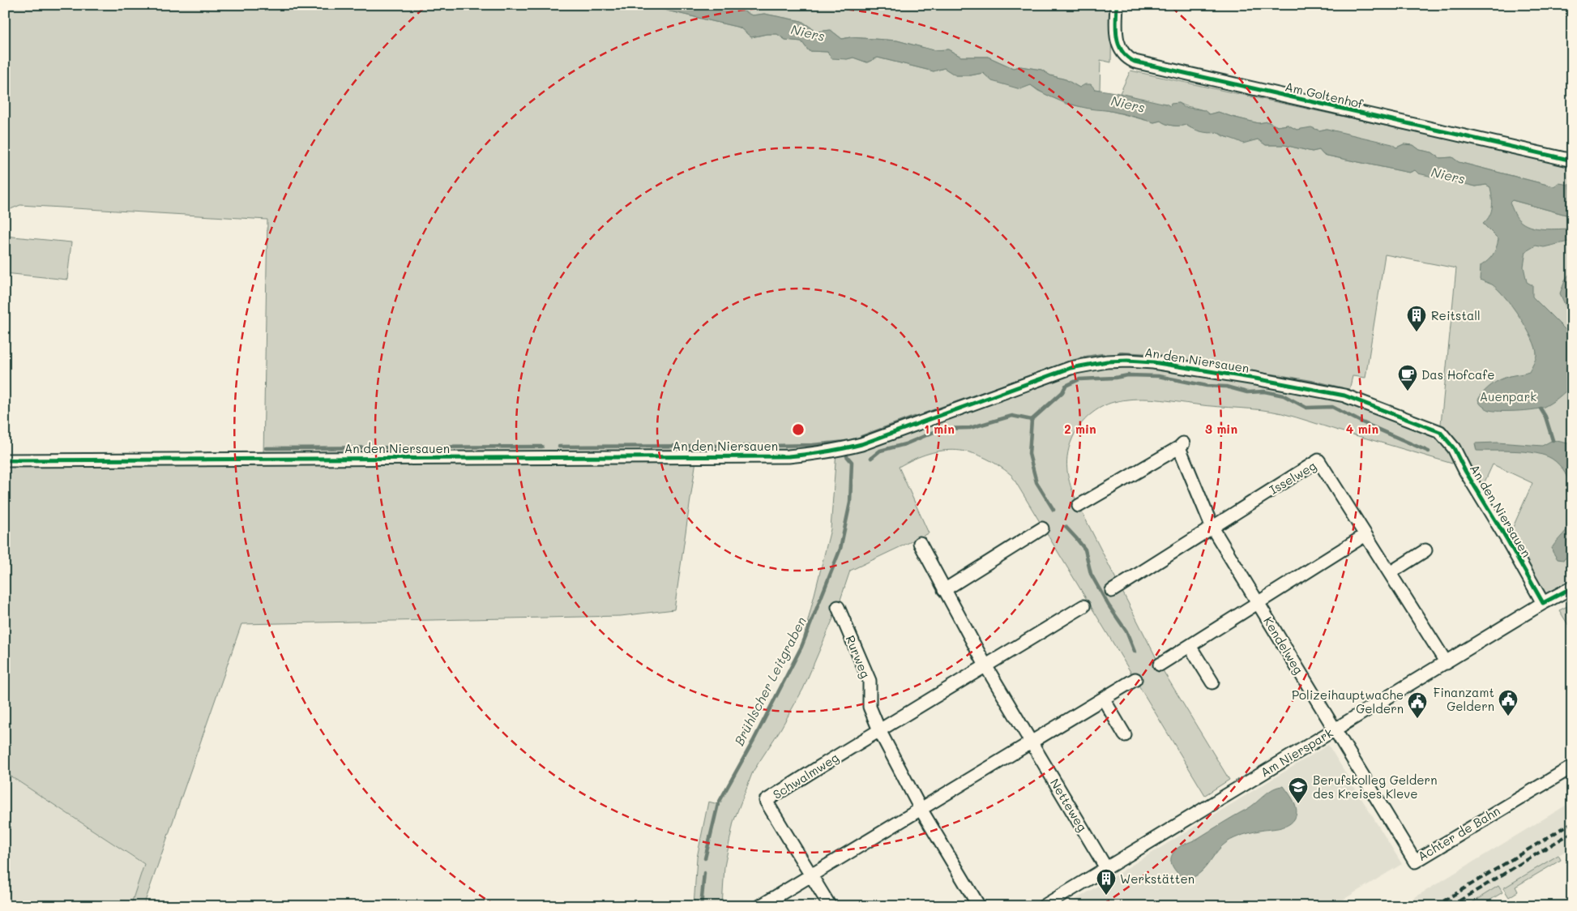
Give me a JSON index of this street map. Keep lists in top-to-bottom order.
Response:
{
  "streets": {
    "street": [
      "Am Goltenhof",
      "An den Niersauen",
      "Isselweg",
      "Kendelweg",
      "Rurweg",
      "Am Nierspark",
      "Schwalmweg",
      "Netteweg",
      "Achter de Bahn"
    ]
  },
  "crossings": [
    ["An den Niersauen", "Am Nierspark"],
    ["Isselweg", "Kendelweg"],
    ["Isselweg", "Am Nierspark"],
    ["Kendelweg", "Am Nierspark"],
    ["Kendelweg", "Achter de Bahn"],
    ["Rurweg", "Schwalmweg"],
    ["Am Nierspark", "Netteweg"],
    ["Am Nierspark", "Achter de Bahn"]
  ],
  "water": ["Niers", "Brühlscher Leitgraben"],
  "parks": ["Auenpark"],
  "places": {
    "building": ["Reitstall", "Werkstätten"],
    "cafe": ["Das Hofcafe"],
    "public building": ["Finanzamt Geldern", "Polizeihauptwache Geldern"],
    "school or university": ["Berufskolleg Geldern des Kreises Kleve"]
  },
  "rings": [
    "1 min",
    "2 min",
    "3 min",
    "4 min"
  ]
}
